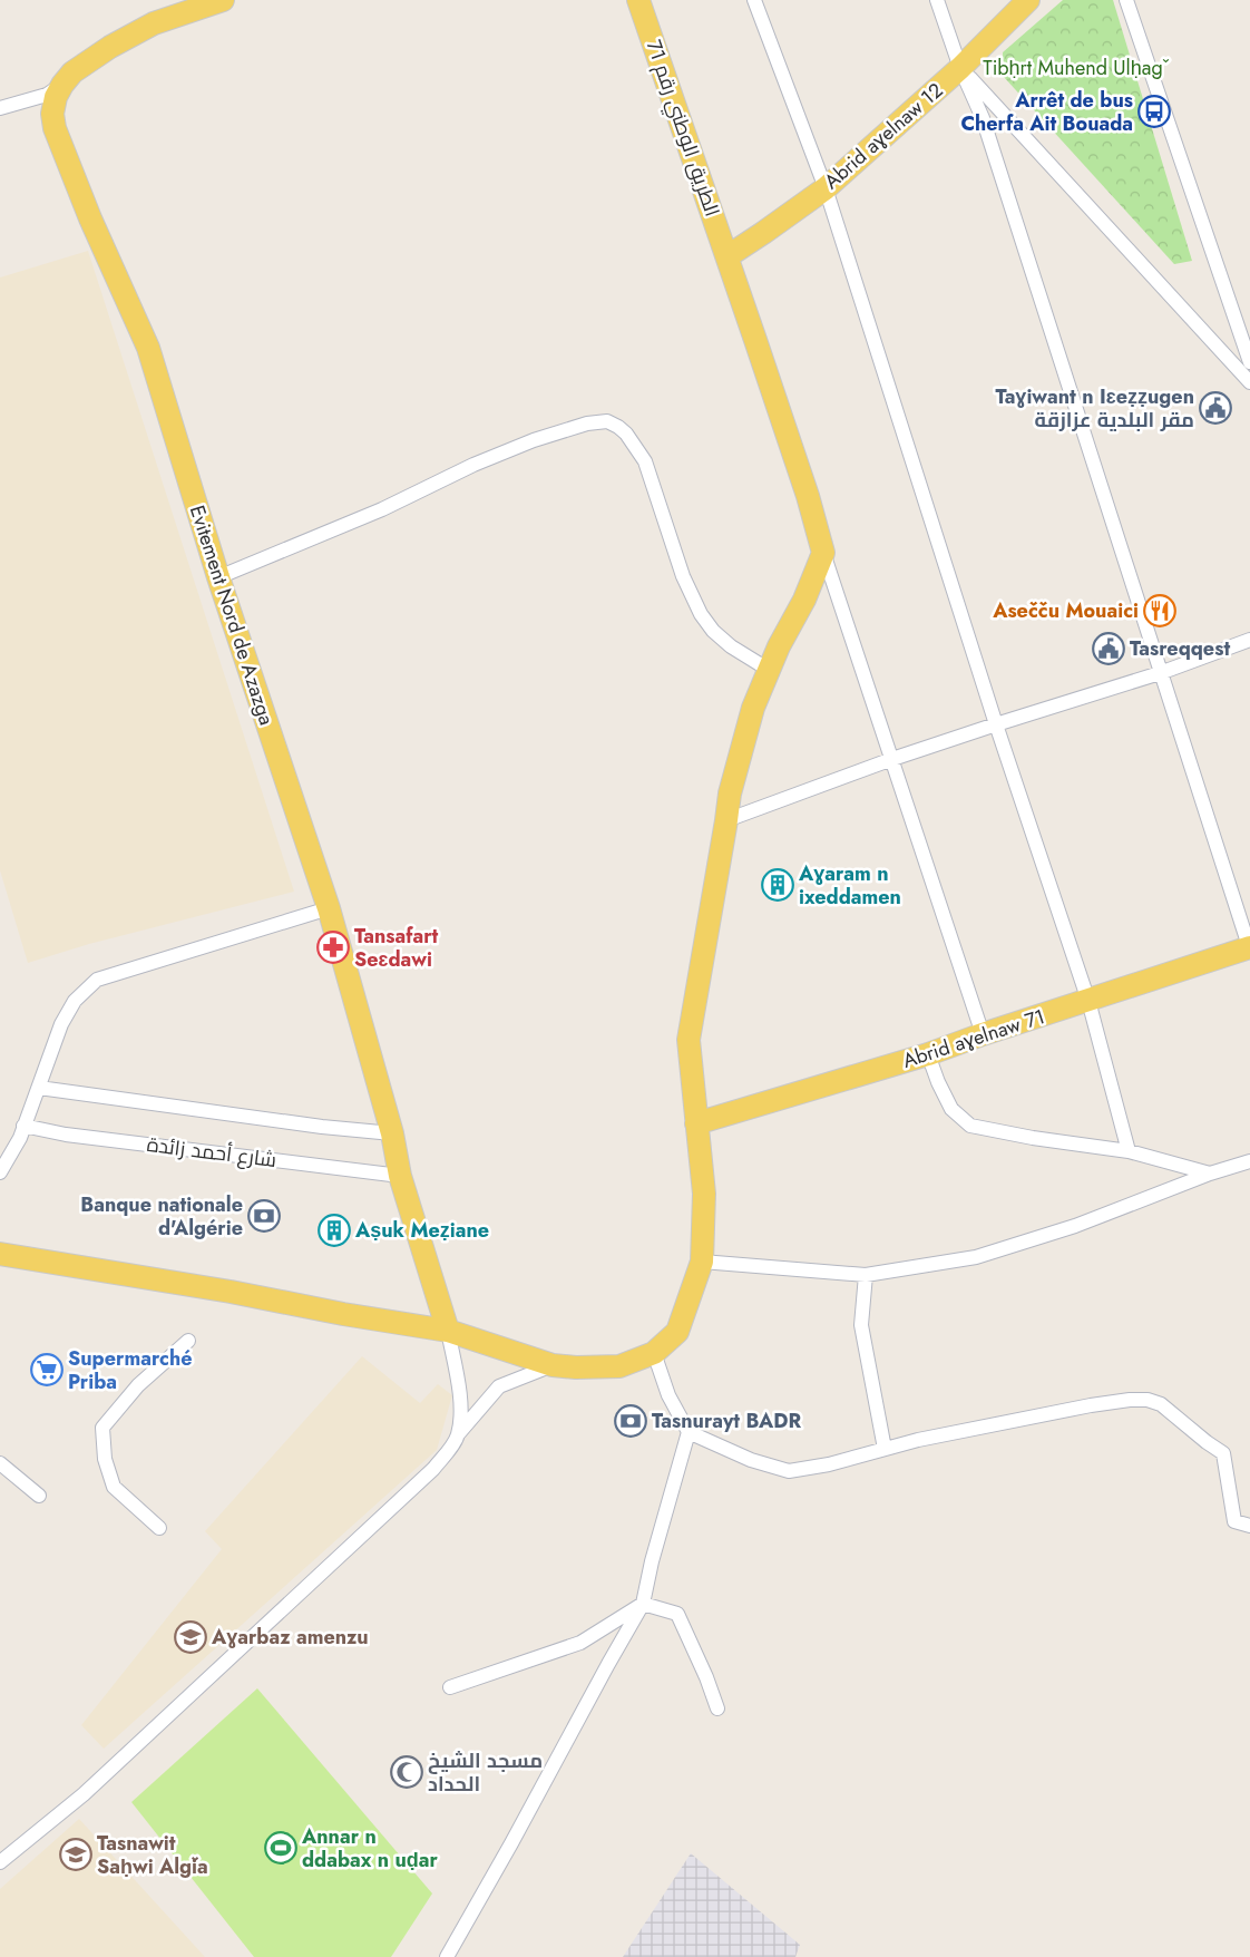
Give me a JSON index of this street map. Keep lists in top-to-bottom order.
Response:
{
  "streets": {
    "main road": [
      "الطريق الوطني رقم 71",
      "Abrid aɣelnaw 12",
      "Evitement Nord de Azazga",
      "Abrid aɣelnaw 71"
    ],
    "street": ["شارع أحمد زائدة"]
  },
  "crossings": [
    ["الطريق الوطني رقم 71", "Abrid aɣelnaw 12"],
    ["Evitement Nord de Azazga", "شارع أحمد زائدة"]
  ],
  "parks": ["Tibḥrt Muhend Ulḥaǧ"],
  "places": {
    "bus stop": ["Arrêt de bus Cherfa Ait Bouada"],
    "public building": ["Taɣiwant n Iɛeẓẓugen مقر البلدية عزازقة", "Tasreqqest"],
    "restaurant": ["Asečču Mouaici"],
    "building": ["Aɣaram n ixeddamen", "Aṣuk Meẓiane"],
    "pharmacy": ["Tansafart Seɛdawi"],
    "bank": ["Banque nationale d'Algérie", "Tasnurayt BADR"],
    "supermarket": ["Supermarché Priba"],
    "school or university": ["Aɣarbaz amenzu", "Tasnawit Saḥwi Alǧia"],
    "mosque": ["مسجد الشيخ الحداد"],
    "sports": ["Annar n ddabax n uḍar"]
  }
}
